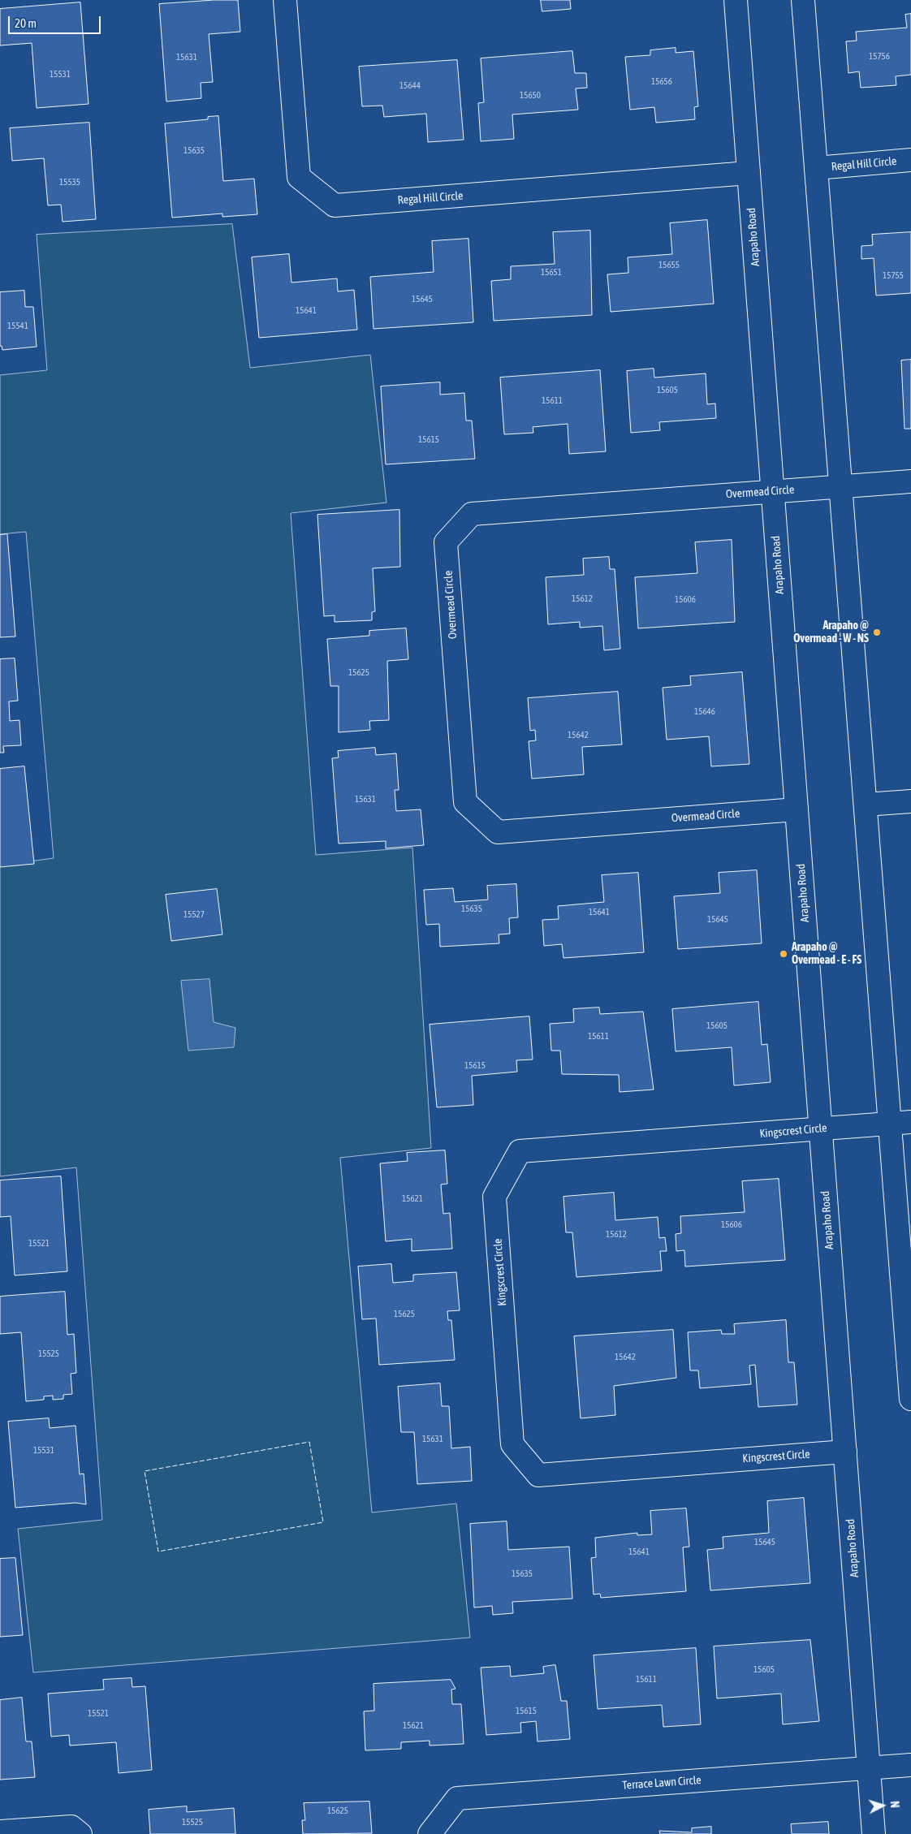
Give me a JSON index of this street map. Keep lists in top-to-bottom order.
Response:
{
  "streets": {
    "street": [
      "Regal Hill Circle",
      "Arapaho Road",
      "Overmead Circle",
      "Kingscrest Circle",
      "Terrace Lawn Circle"
    ]
  },
  "crossings": [
    ["Regal Hill Circle", "Arapaho Road"],
    ["Arapaho Road", "Overmead Circle"],
    ["Arapaho Road", "Kingscrest Circle"],
    ["Arapaho Road", "Terrace Lawn Circle"]
  ],
  "places": ["Arapaho @ Overmead - W - NS", "Arapaho @ Overmead - E - FS"],
  "house_numbers": [
    "15756",
    "15631",
    "15531",
    "15656",
    "15644",
    "15650",
    "15635",
    "15535",
    "15655",
    "15651",
    "15755",
    "15645",
    "15641",
    "15541",
    "15605",
    "15611",
    "15615",
    "15612",
    "15606",
    "15625",
    "15646",
    "15642",
    "15631",
    "15635",
    "15641",
    "15527",
    "15645",
    "15605",
    "15611",
    "15615",
    "15621",
    "15606",
    "15612",
    "15521",
    "15625",
    "15525",
    "15642",
    "15631",
    "15531",
    "15645",
    "15641",
    "15635",
    "15605",
    "15611",
    "15615",
    "15521",
    "15621",
    "15625",
    "15525"
  ],
  "scale_bar": "20 m",
  "north": "right"
}
